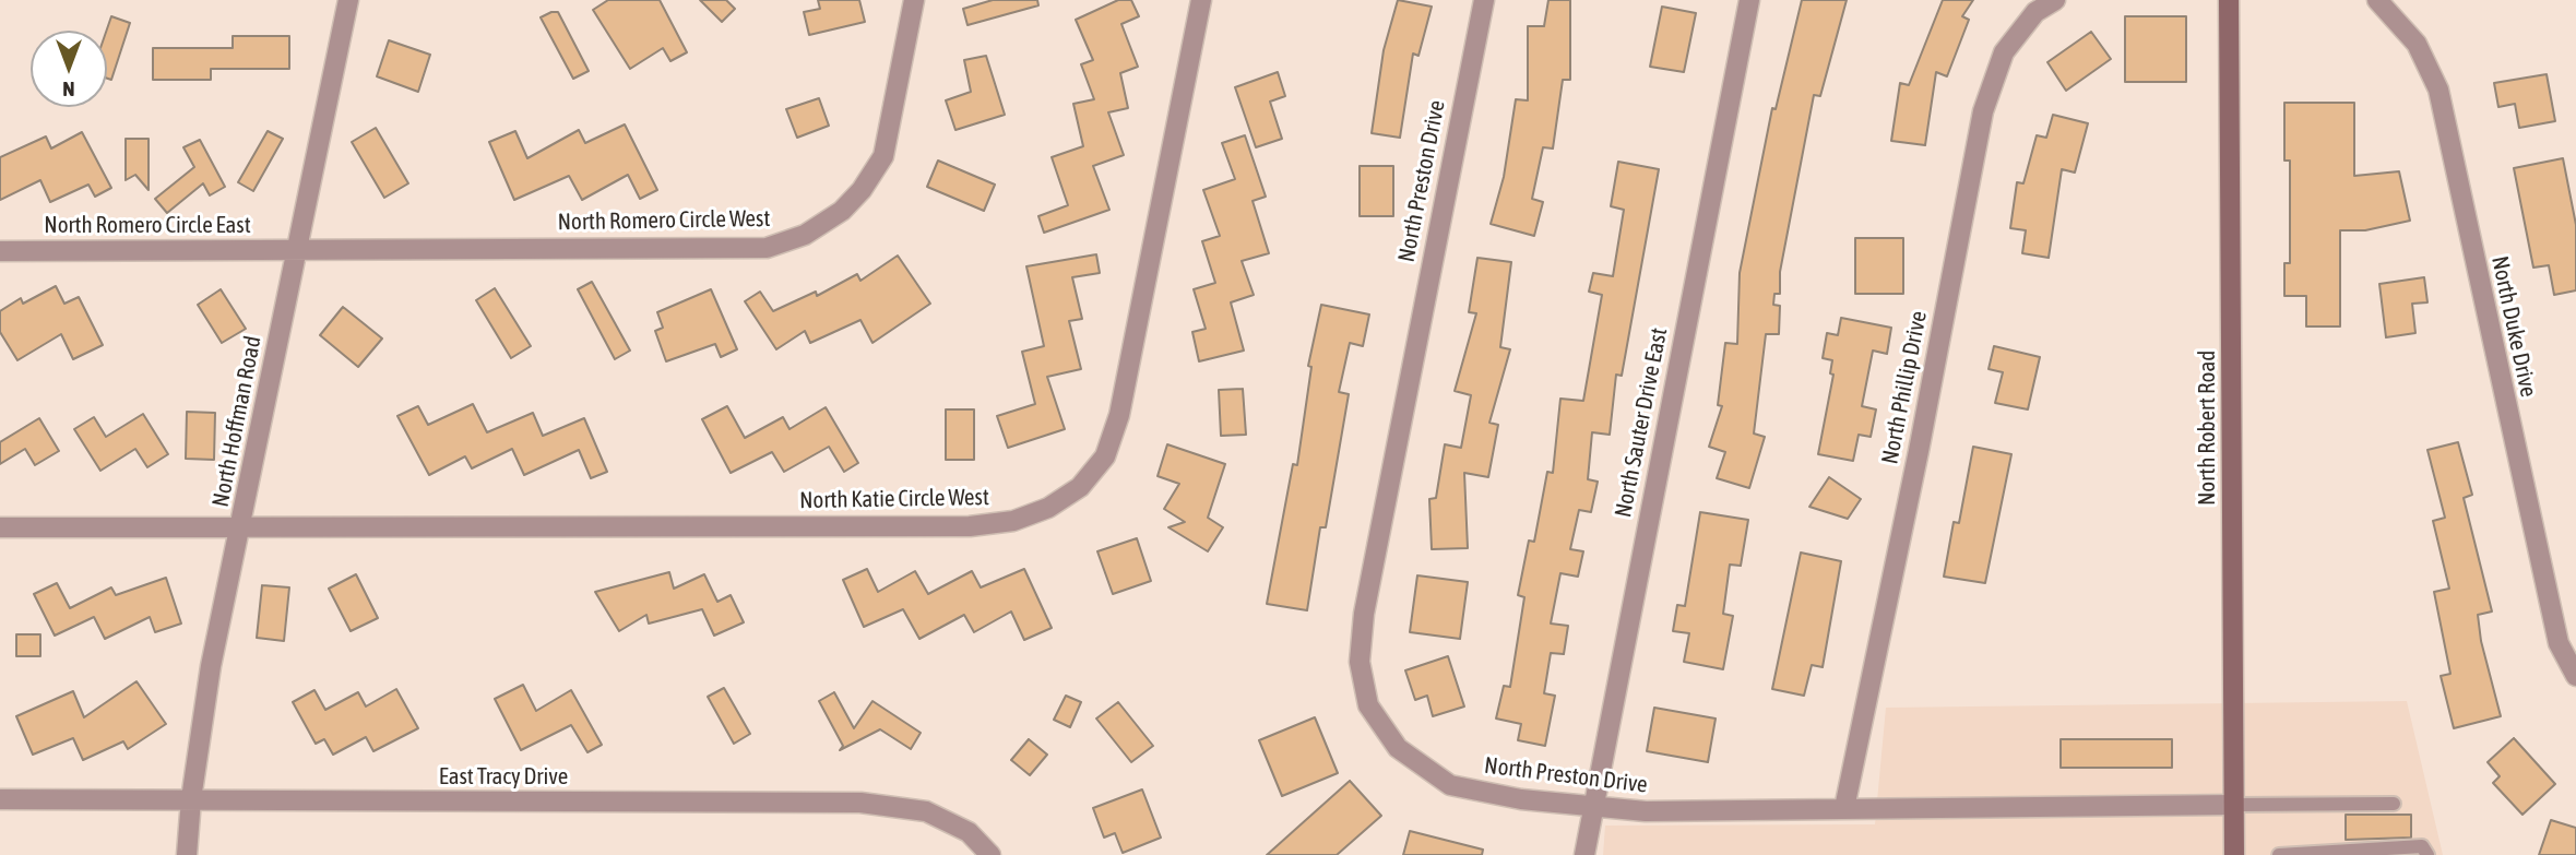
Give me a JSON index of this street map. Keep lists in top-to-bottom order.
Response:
{
  "streets": {
    "main road": ["North Robert Road"],
    "street": [
      "North Preston Drive",
      "North Romero Circle West",
      "North Romero Circle East",
      "North Duke Drive",
      "North Phillip Drive",
      "North Hoffman Road",
      "North Sauter Drive East",
      "North Katie Circle West",
      "East Tracy Drive"
    ]
  },
  "crossings": [
    ["North Preston Drive", "North Phillip Drive"],
    ["North Preston Drive", "North Sauter Drive East"],
    ["North Preston Drive", "North Robert Road"],
    ["North Romero Circle West", "North Romero Circle East"],
    ["North Romero Circle West", "North Hoffman Road"],
    ["North Romero Circle East", "North Hoffman Road"],
    ["North Hoffman Road", "North Katie Circle West"],
    ["North Hoffman Road", "East Tracy Drive"]
  ],
  "north": "bottom"
}
